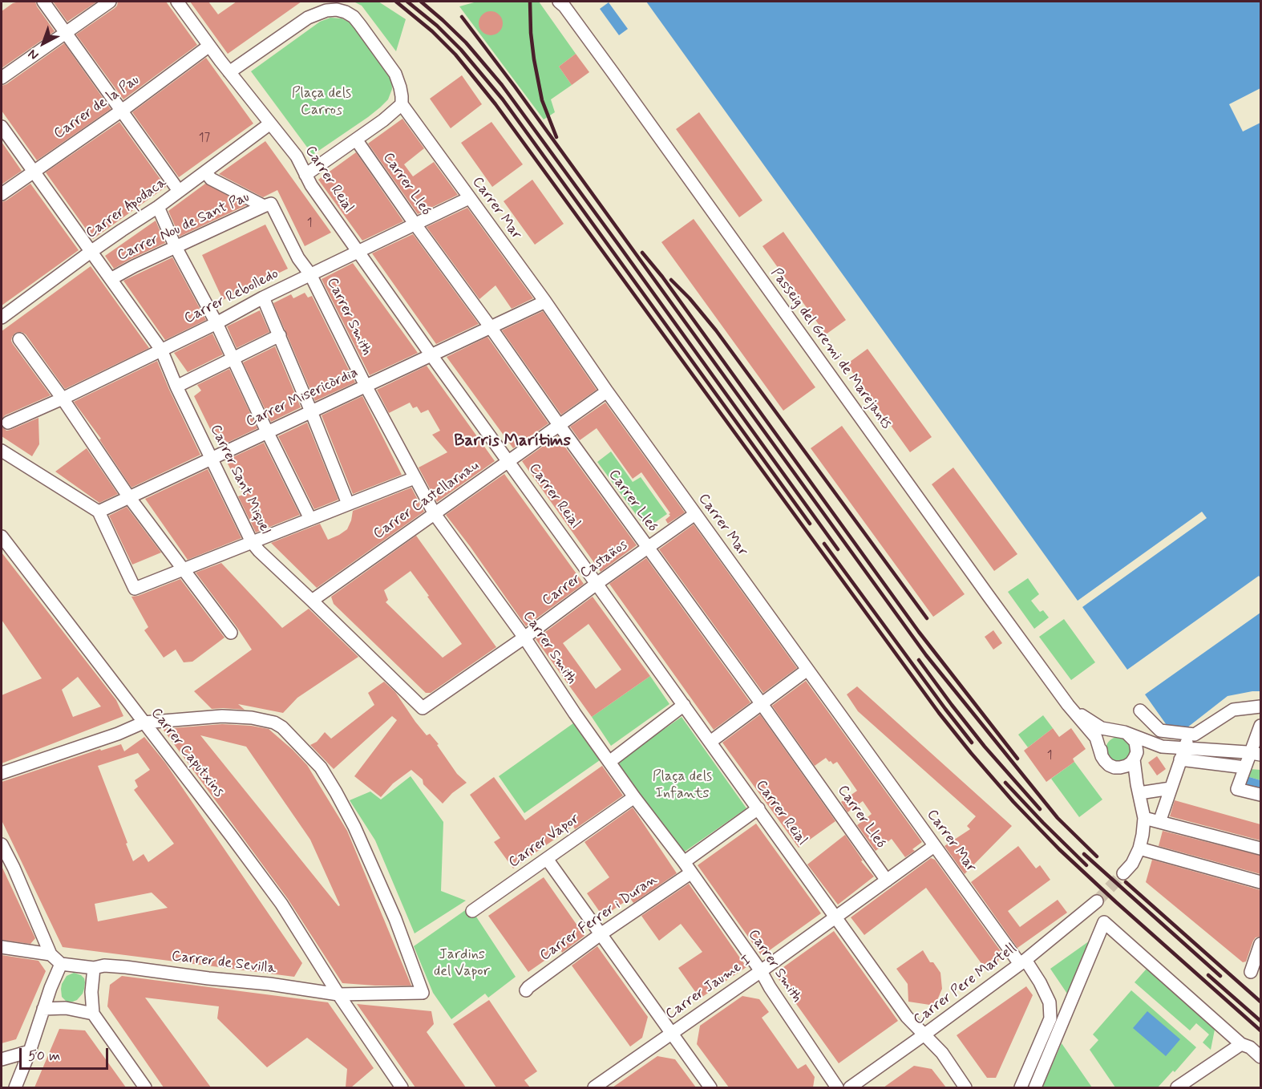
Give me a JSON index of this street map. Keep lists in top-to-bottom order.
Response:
{
  "streets": {
    "street": [
      "Carrer de la Pau",
      "Carrer Reial",
      "Carrer Lleó",
      "Carrer Apodaca",
      "Carrer Mar",
      "Carrer Nou de Sant Pau",
      "Carrer Rebolledo",
      "Carrer Smith",
      "Passeig del Gremi de Marejants",
      "Carrer Misericòrdia",
      "Carrer Sant Miquel",
      "Carrer Castellarnau",
      "Carrer Castaños",
      "Carrer Caputxins",
      "Carrer Vapor",
      "Carrer Ferrer i Duran",
      "Carrer de Sevilla",
      "Carrer Pere Martell",
      "Carrer Jaume I"
    ]
  },
  "crossings": [
    ["Carrer de la Pau", "Carrer Reial"],
    ["Carrer de la Pau", "Carrer Sant Miquel"],
    ["Carrer Reial", "Carrer Apodaca"],
    ["Carrer Reial", "Carrer Rebolledo"],
    ["Carrer Reial", "Carrer Misericòrdia"],
    ["Carrer Reial", "Carrer Castellarnau"],
    ["Carrer Reial", "Carrer Castaños"],
    ["Carrer Reial", "Carrer Pere Martell"],
    ["Carrer Reial", "Carrer Jaume I"],
    ["Carrer Lleó", "Carrer Rebolledo"],
    ["Carrer Lleó", "Carrer Misericòrdia"],
    ["Carrer Lleó", "Carrer Castellarnau"],
    ["Carrer Lleó", "Carrer Castaños"],
    ["Carrer Lleó", "Carrer Jaume I"],
    ["Carrer Apodaca", "Carrer Sant Miquel"],
    ["Carrer Mar", "Carrer Rebolledo"],
    ["Carrer Mar", "Carrer Misericòrdia"],
    ["Carrer Mar", "Carrer Castellarnau"],
    ["Carrer Mar", "Carrer Castaños"],
    ["Carrer Mar", "Carrer Pere Martell"],
    ["Carrer Mar", "Carrer Jaume I"],
    ["Carrer Nou de Sant Pau", "Carrer Smith"],
    ["Carrer Nou de Sant Pau", "Carrer Sant Miquel"],
    ["Carrer Rebolledo", "Carrer Smith"],
    ["Carrer Rebolledo", "Carrer Sant Miquel"],
    ["Carrer Smith", "Carrer Misericòrdia"],
    ["Carrer Smith", "Carrer Castellarnau"],
    ["Carrer Smith", "Carrer Castaños"],
    ["Carrer Smith", "Carrer Vapor"],
    ["Carrer Smith", "Carrer Ferrer i Duran"],
    ["Carrer Smith", "Carrer Jaume I"],
    ["Carrer Misericòrdia", "Carrer Sant Miquel"],
    ["Carrer Sant Miquel", "Carrer Castellarnau"],
    ["Carrer Sant Miquel", "Carrer Castaños"],
    ["Carrer Caputxins", "Carrer de Sevilla"]
  ],
  "districts": ["Barris Marítims"],
  "parks": ["Plaça dels Carros", "Plaça dels Infants", "Jardins del Vapor"],
  "house_numbers": ["17", "1", "1"],
  "scale_bar": "50 m",
  "north": "bottom left"
}
